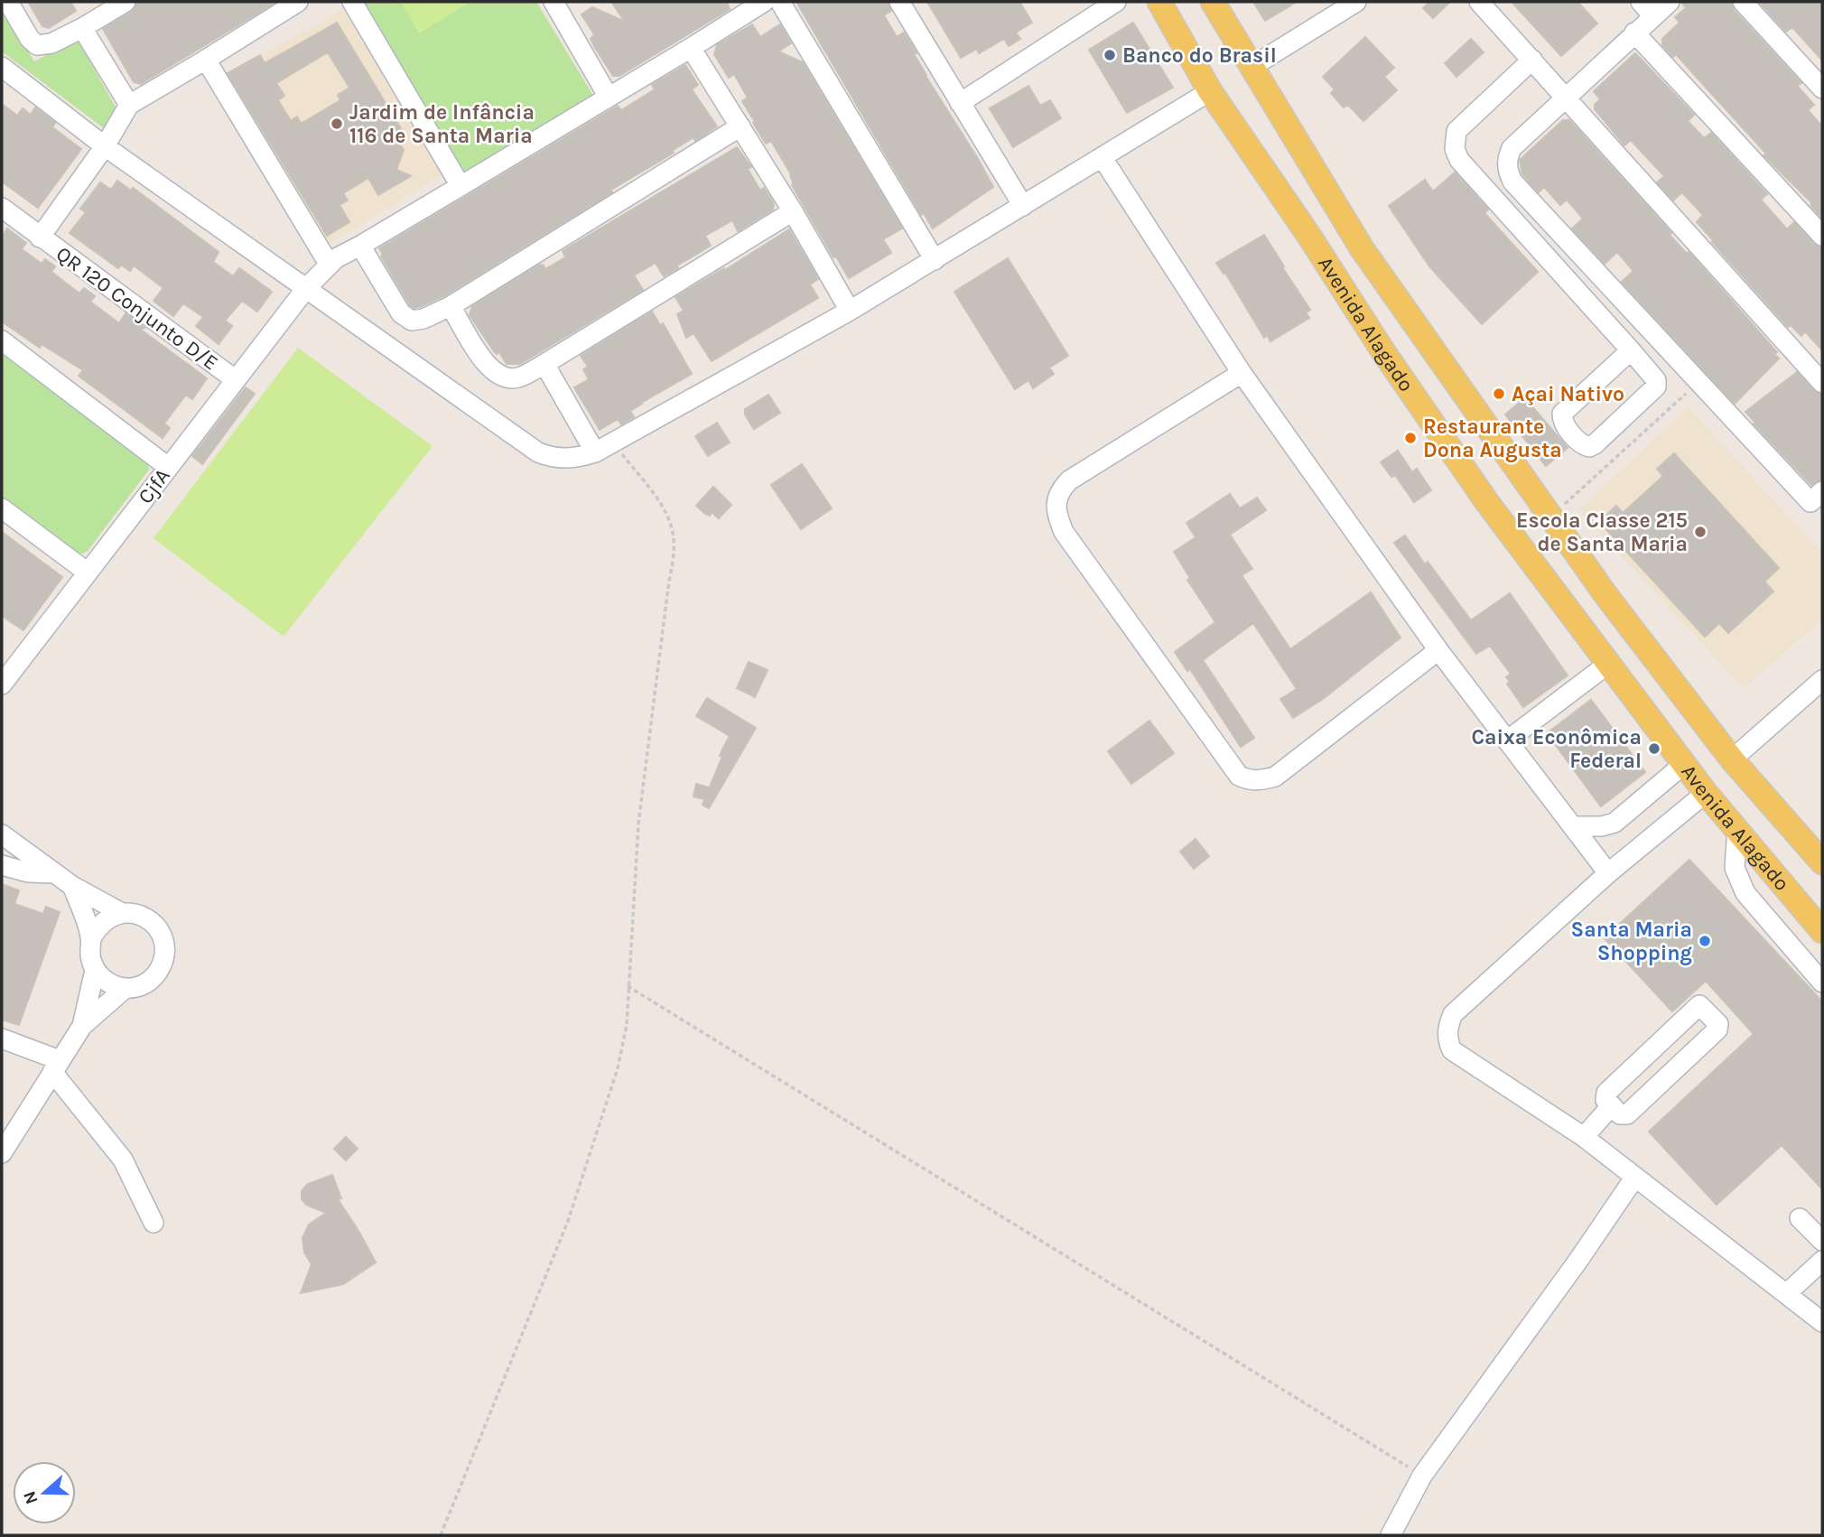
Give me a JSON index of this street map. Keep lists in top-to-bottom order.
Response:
{
  "streets": {
    "main road": ["Avenida Alagado"],
    "street": ["QR 120 Conjunto D/E", "CjfA"]
  },
  "crossings": [
    ["QR 120 Conjunto D/E", "CjfA"]
  ],
  "places": [
    "Banco do Brasil",
    "Jardim de Infância 116 de Santa Maria",
    "Açai Nativo",
    "Restaurante Dona Augusta",
    "Escola Classe 215 de Santa Maria",
    "Caixa Econômica Federal",
    "Santa Maria Shopping"
  ],
  "north": "left"
}
